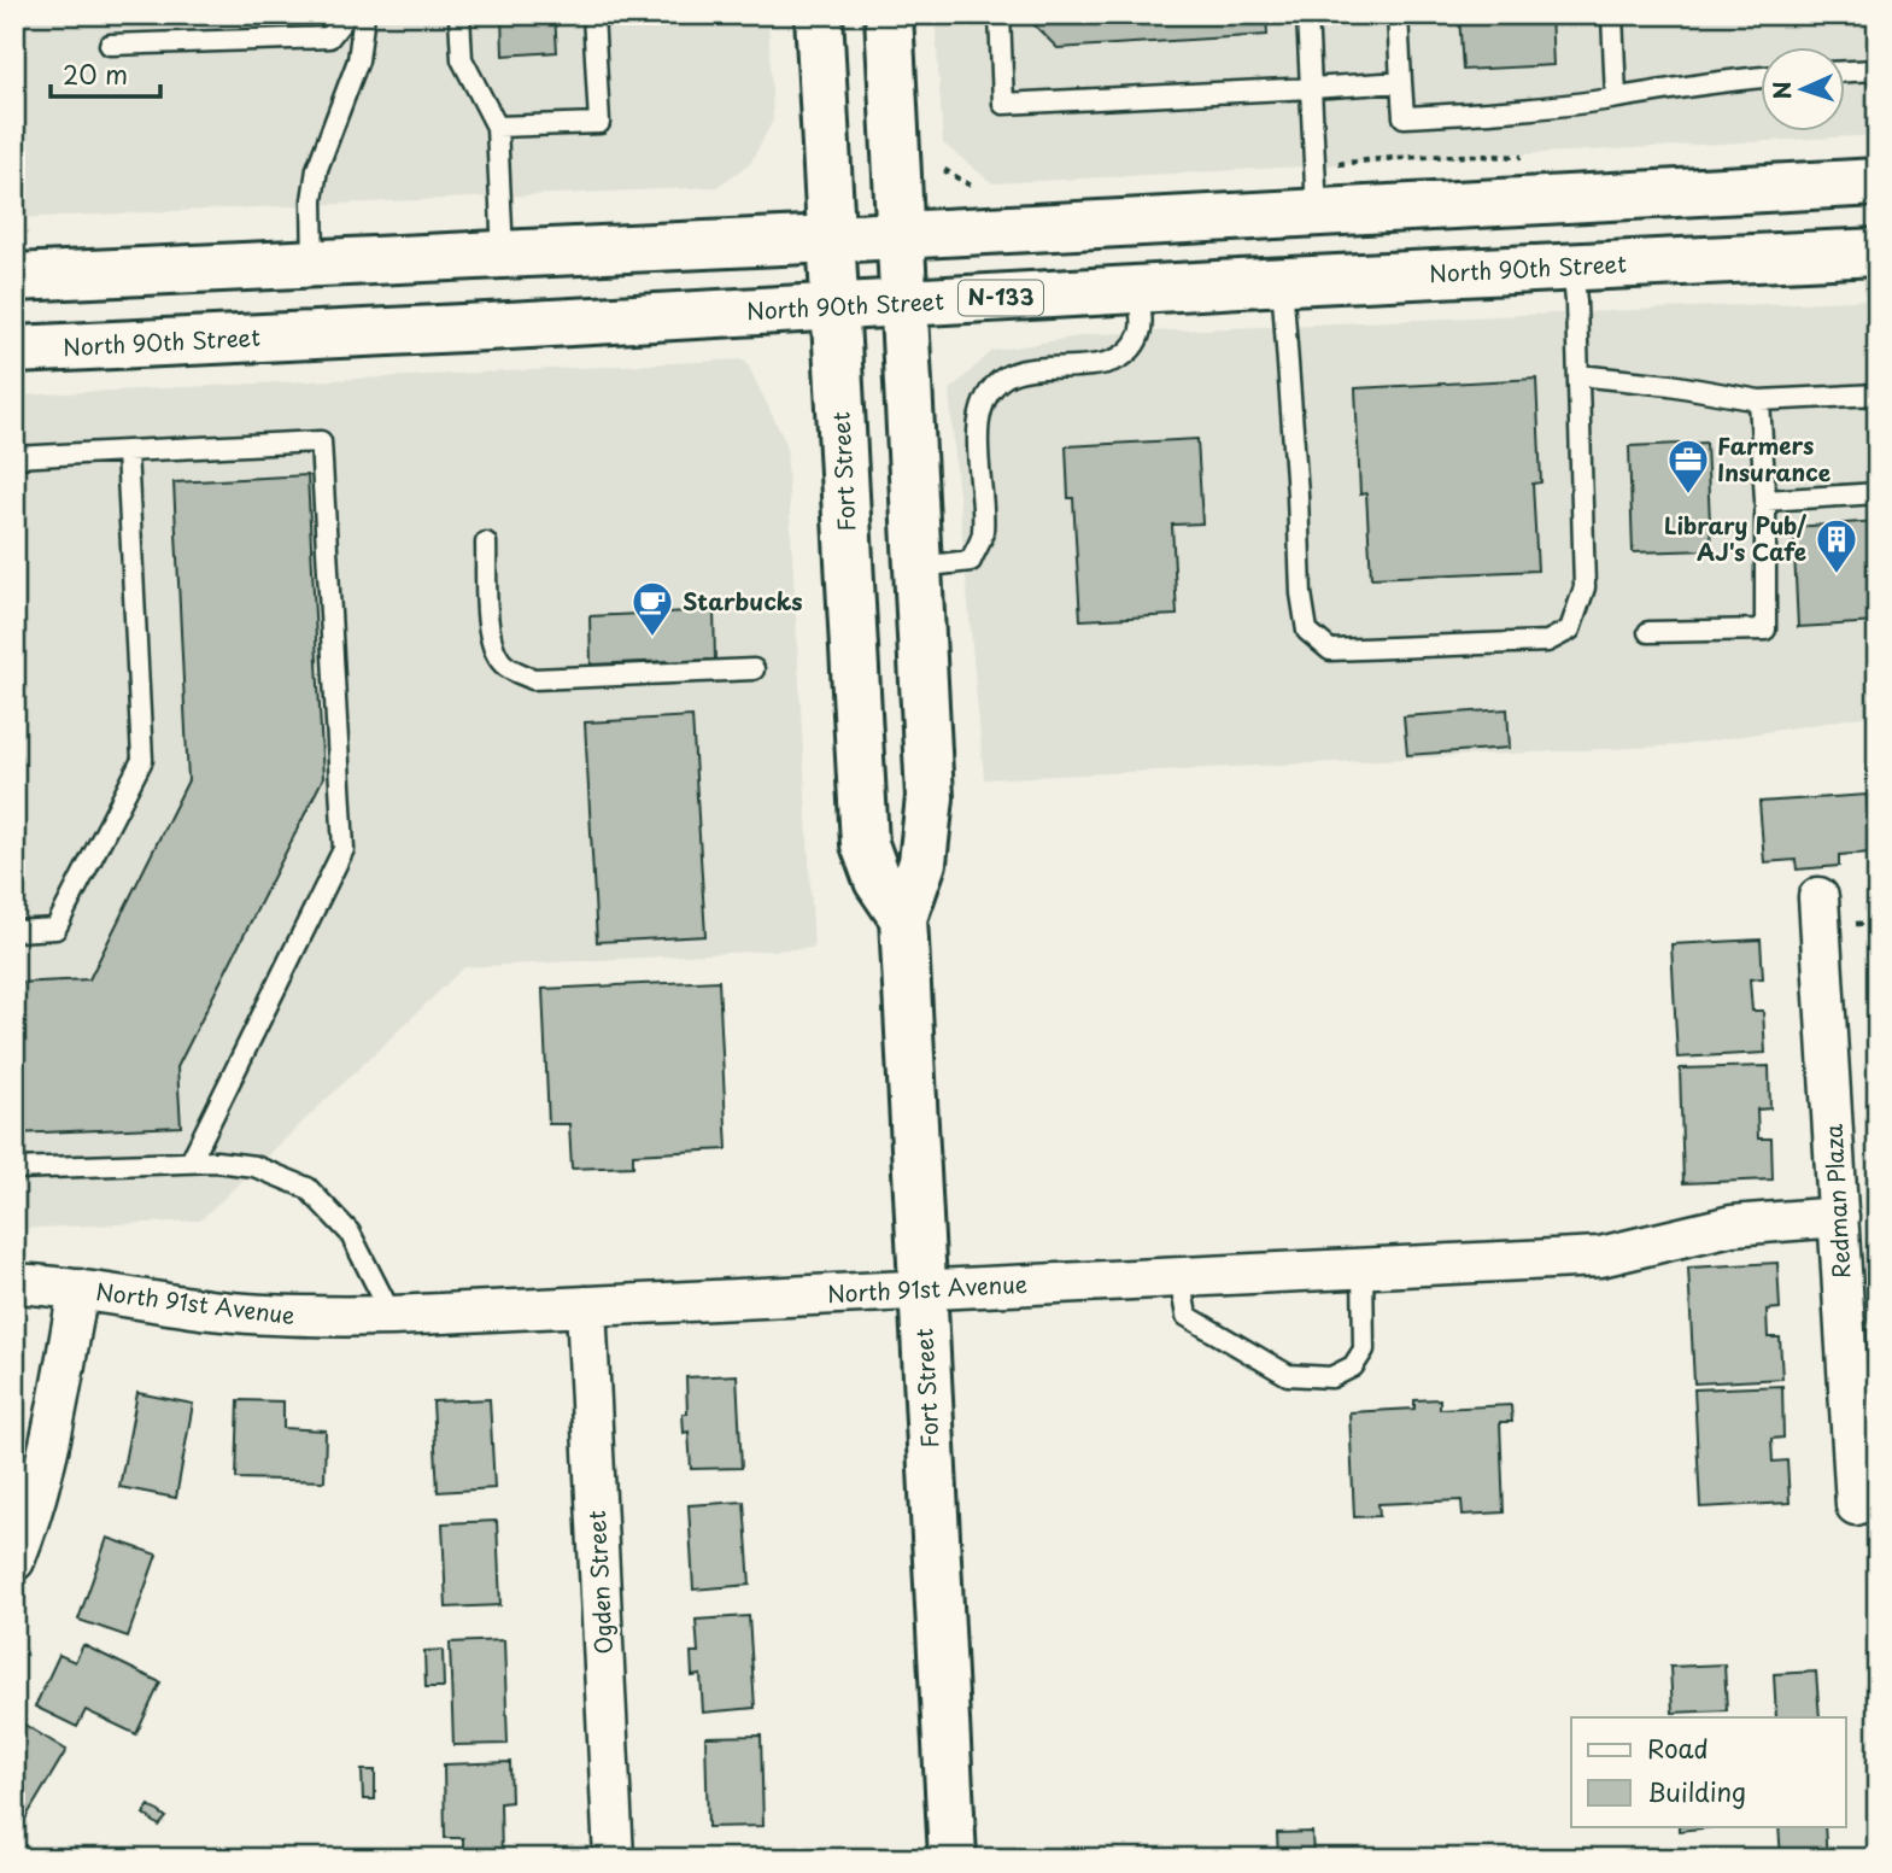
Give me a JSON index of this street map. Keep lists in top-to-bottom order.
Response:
{
  "streets": {
    "main road": ["North 90th Street", "N-133", "Fort Street"],
    "street": ["Redman Plaza", "North 91st Avenue", "Ogden Street"]
  },
  "crossings": [
    ["North 90th Street", "Fort Street"],
    ["Fort Street", "North 91st Avenue"],
    ["Redman Plaza", "North 91st Avenue"],
    ["North 91st Avenue", "Ogden Street"]
  ],
  "places": {
    "office": ["Farmers Insurance"],
    "building": ["Library Pub/ AJ's Cafe"],
    "cafe": ["Starbucks"]
  },
  "legend": ["Road", "Building"],
  "scale_bar": "20 m",
  "north": "left"
}
